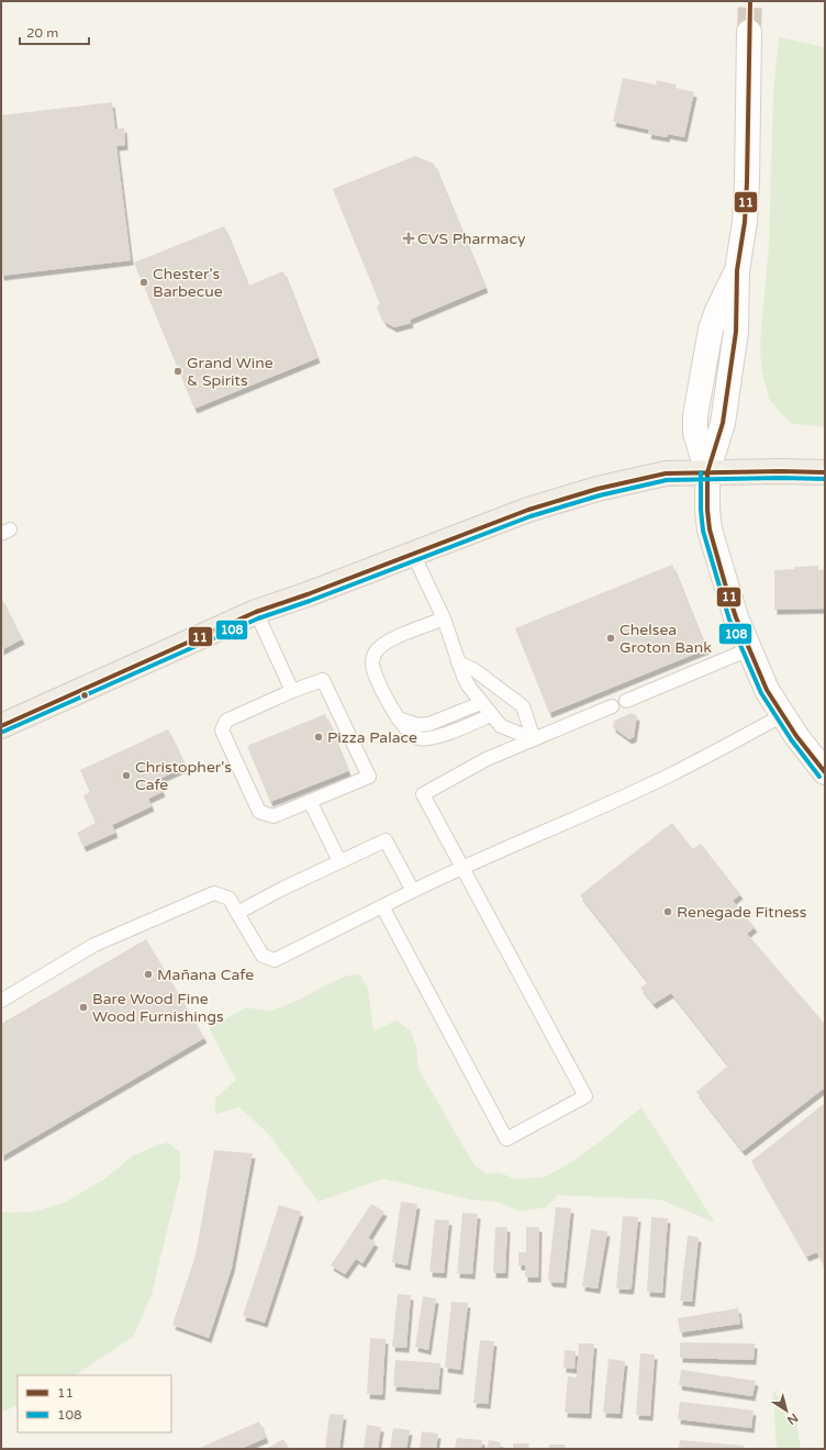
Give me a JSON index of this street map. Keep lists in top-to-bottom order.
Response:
{
  "places": {
    "health": ["CVS Pharmacy"],
    "other": [
      "Chester's Barbecue",
      "Grand Wine & Spirits",
      "Chelsea Groton Bank",
      "Pizza Palace",
      "Christopher's Cafe",
      "Renegade Fitness",
      "Mañana Cafe",
      "Bare Wood Fine Wood Furnishings"
    ]
  },
  "lines": ["transit line 11", "transit line 108"],
  "legend": ["11", "108"],
  "scale_bar": "20 m",
  "north": "bottom right"
}
